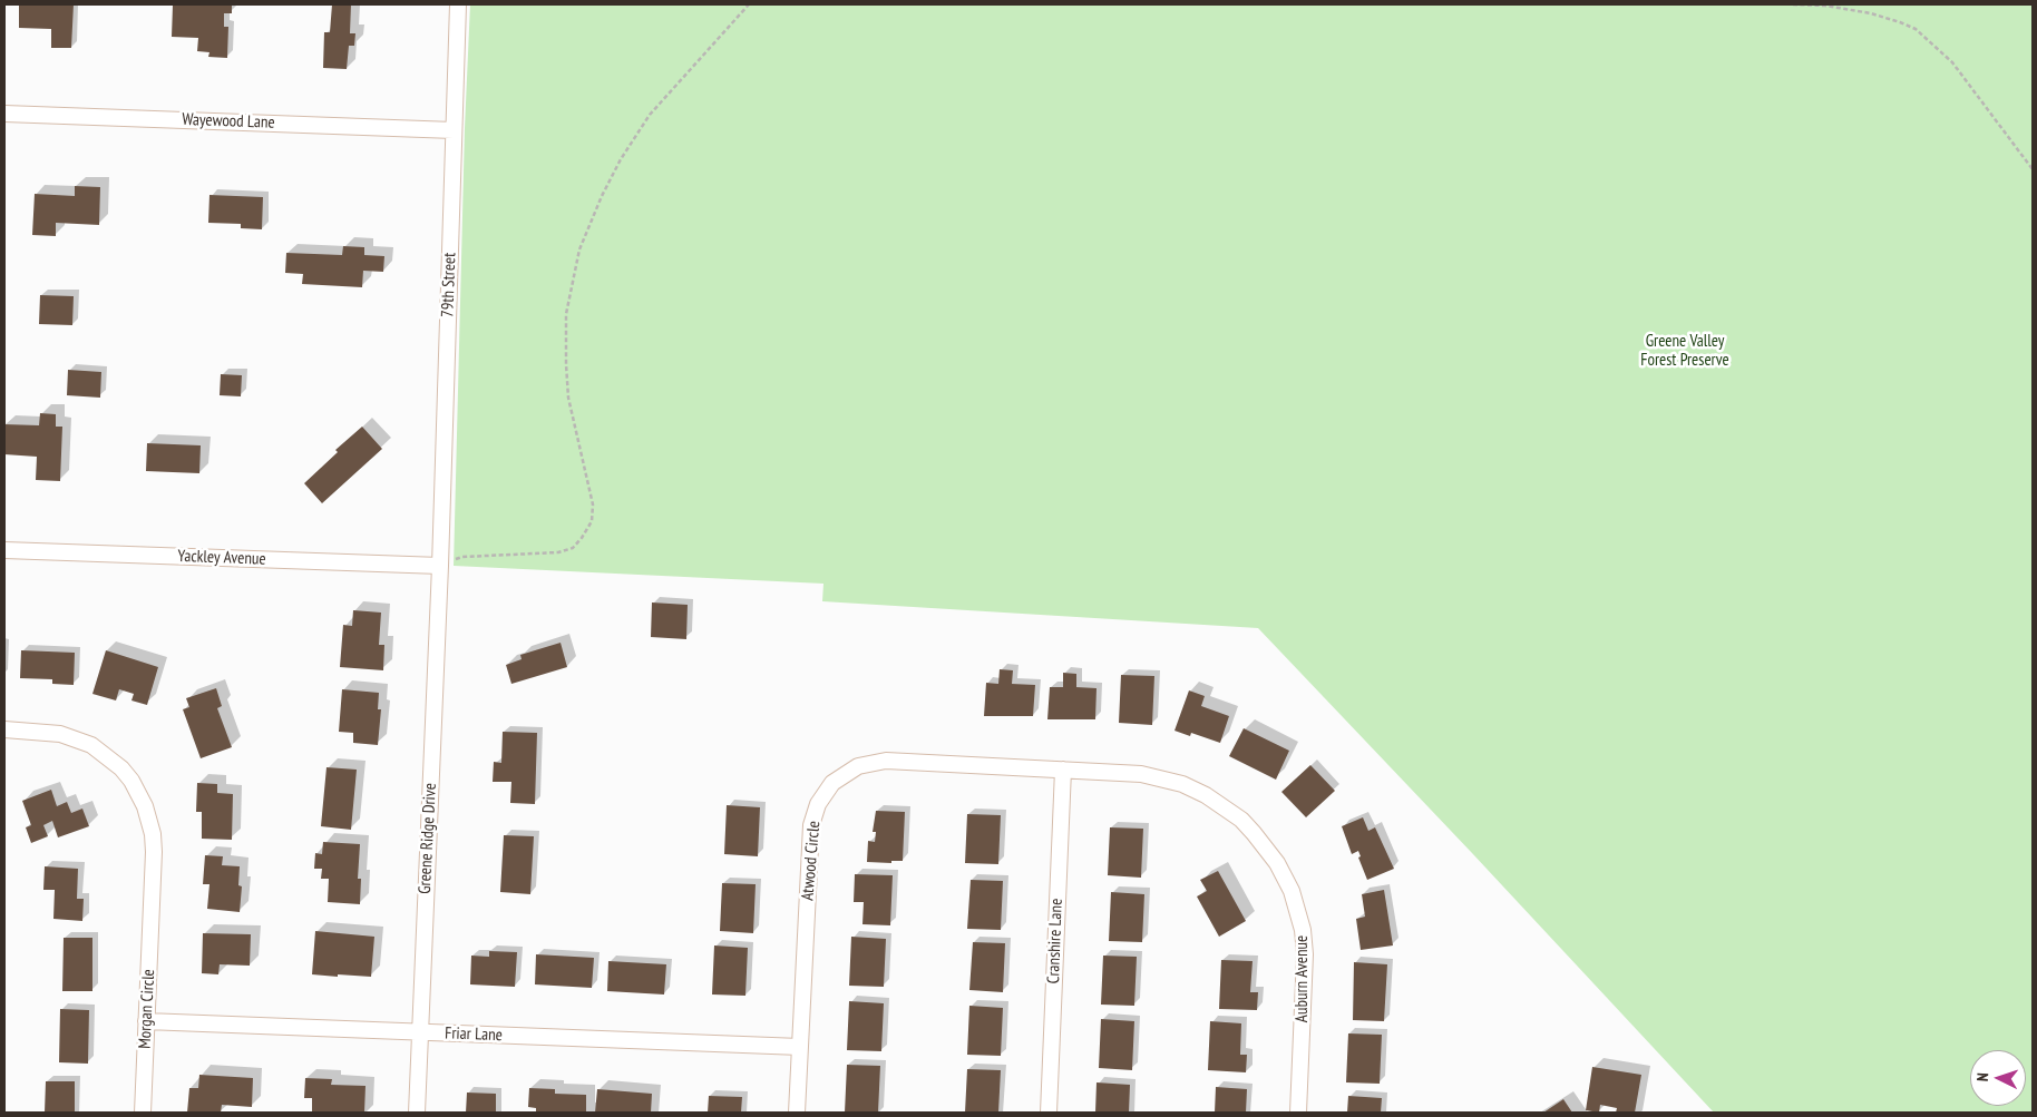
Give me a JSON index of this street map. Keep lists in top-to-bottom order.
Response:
{
  "streets": {
    "street": [
      "Wayewood Lane",
      "79th Street",
      "Yackley Avenue",
      "Greene Ridge Drive",
      "Atwood Circle",
      "Cranshire Lane",
      "Auburn Avenue",
      "Morgan Circle",
      "Friar Lane"
    ]
  },
  "crossings": [
    ["Wayewood Lane", "79th Street"],
    ["79th Street", "Yackley Avenue"],
    ["79th Street", "Greene Ridge Drive"],
    ["Yackley Avenue", "Greene Ridge Drive"],
    ["Greene Ridge Drive", "Friar Lane"],
    ["Atwood Circle", "Cranshire Lane"],
    ["Atwood Circle", "Auburn Avenue"],
    ["Atwood Circle", "Friar Lane"],
    ["Cranshire Lane", "Auburn Avenue"],
    ["Morgan Circle", "Friar Lane"]
  ],
  "parks": ["Greene Valley Forest Preserve"],
  "north": "left"
}
